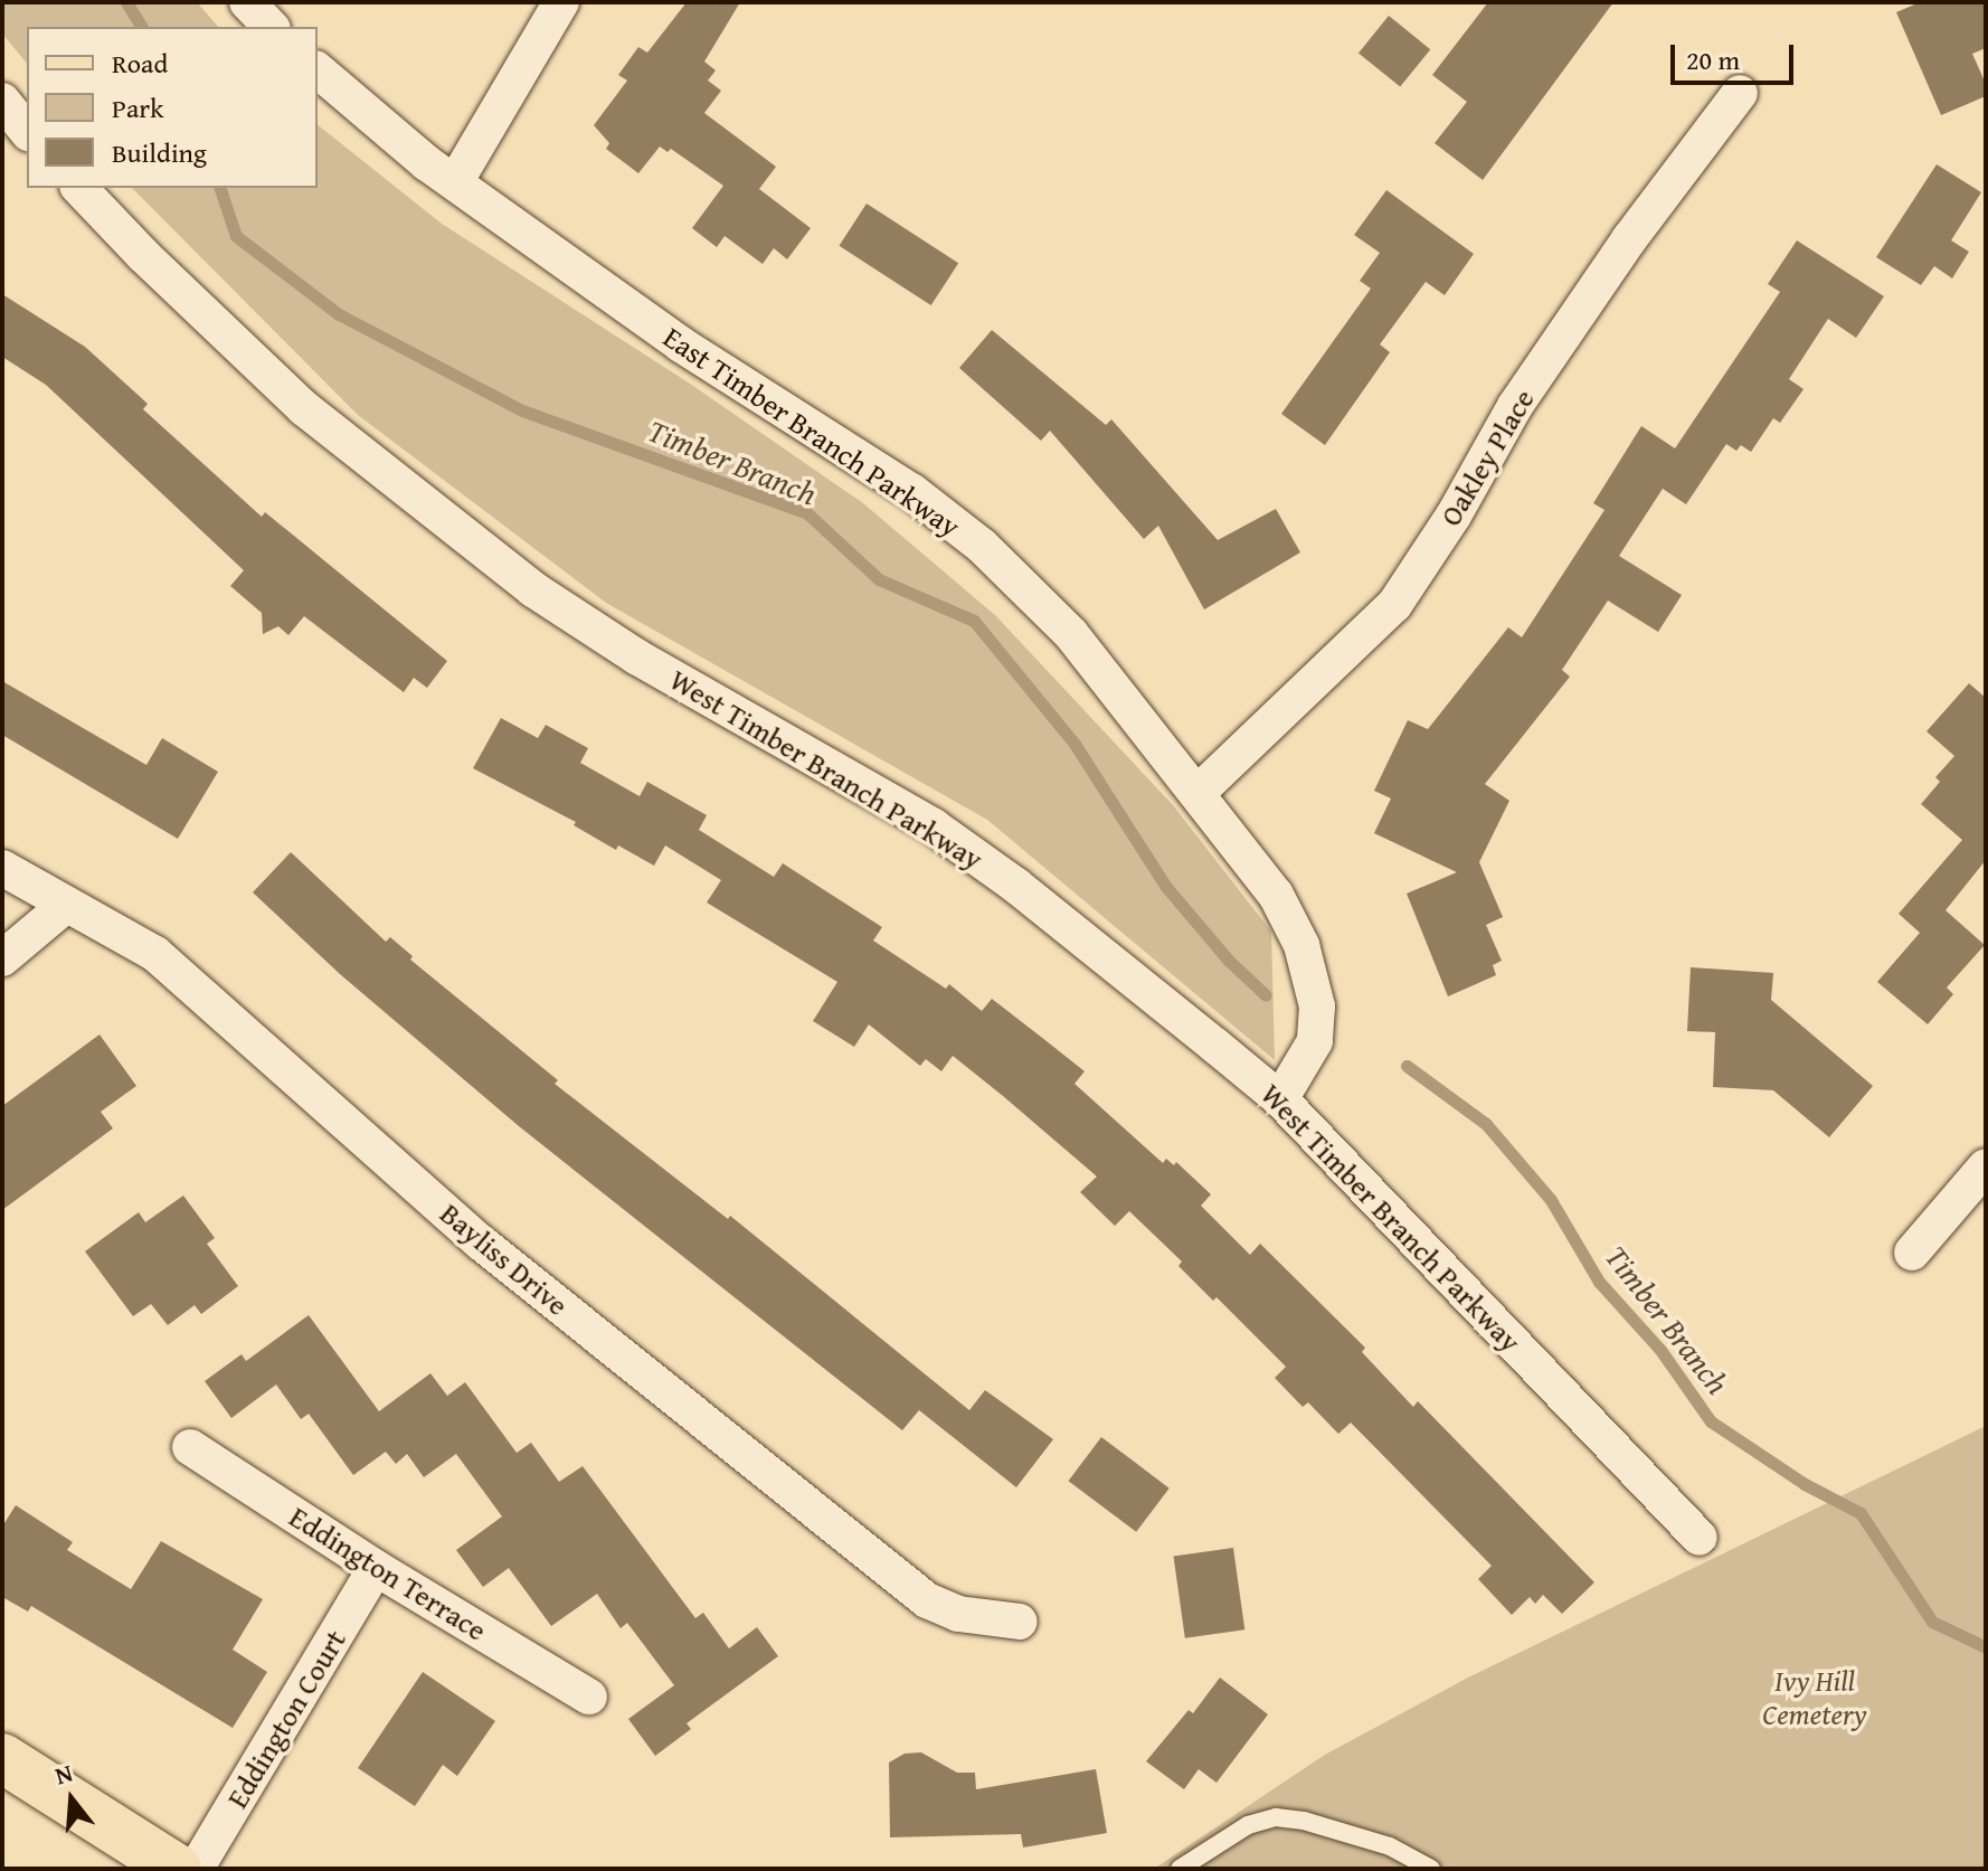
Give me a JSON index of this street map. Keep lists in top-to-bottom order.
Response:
{
  "streets": {
    "street": [
      "East Timber Branch Parkway",
      "Oakley Place",
      "West Timber Branch Parkway",
      "Bayliss Drive",
      "Eddington Terrace",
      "Eddington Court"
    ]
  },
  "crossings": [
    ["East Timber Branch Parkway", "Oakley Place"],
    ["East Timber Branch Parkway", "West Timber Branch Parkway"],
    ["Eddington Terrace", "Eddington Court"]
  ],
  "water": ["Timber Branch"],
  "parks": ["Ivy Hill Cemetery"],
  "legend": ["Road", "Park", "Building"],
  "scale_bar": "20 m",
  "north": "top"
}
